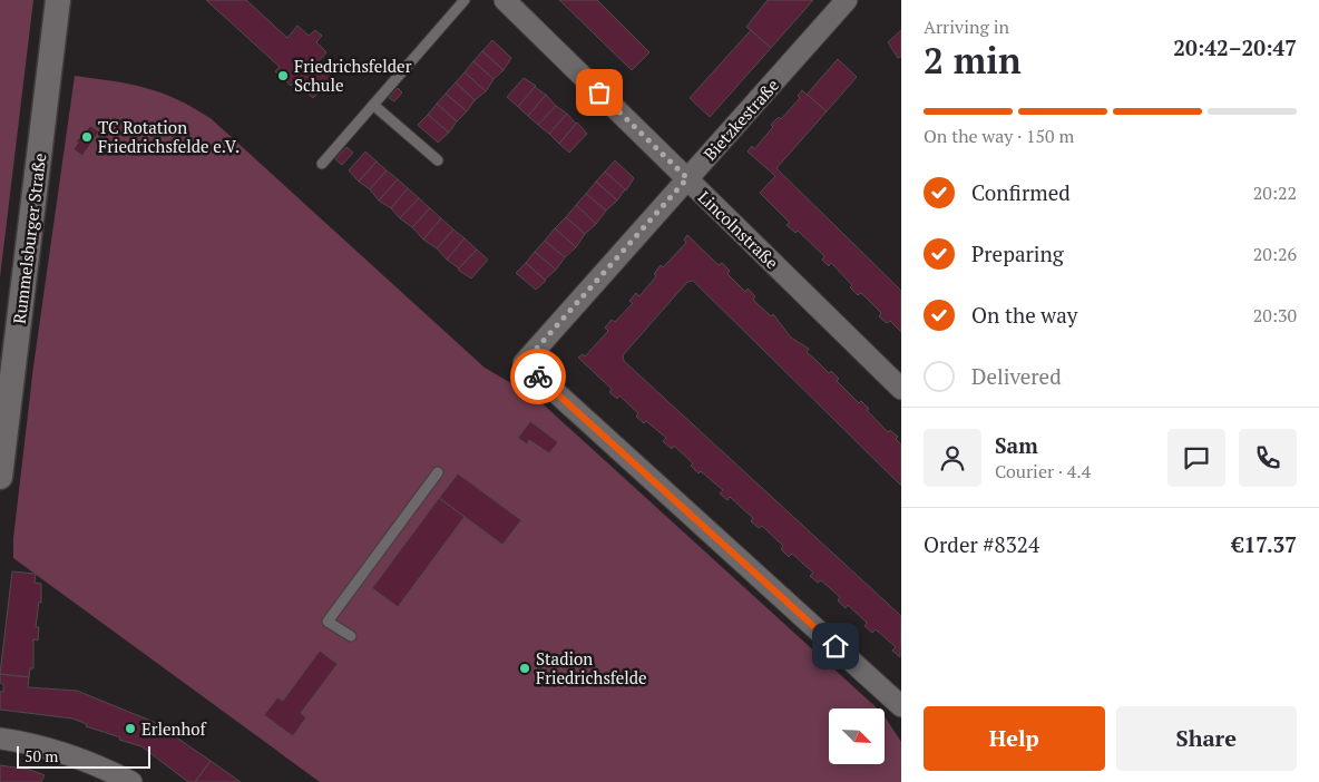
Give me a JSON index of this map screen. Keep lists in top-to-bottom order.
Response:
{
  "streets": {
    "street": ["Bietzkestraße", "Lincolnstraße", "Rummelsburger Straße"]
  },
  "crossings": [
    ["Bietzkestraße", "Lincolnstraße"]
  ],
  "places": [
    "Friedrichsfelder Schule",
    "TC Rotation Friedrichsfelde e.V.",
    "Stadion Friedrichsfelde",
    "Erlenhof"
  ],
  "scale_bar": "50 m",
  "north": "bottom right",
  "page": {
    "heading": ["2 min", "Arriving in", "20:42–20:47"],
    "panel": [
      "Sam",
      "Courier · 4.4",
      "Order #8324",
      "€17.37"
    ],
    "bar": "On the way · 150 m",
    "list": [
      ["Confirmed", "20:22"],
      ["Preparing", "20:26"],
      ["On the way", "20:30"],
      "Delivered"
    ],
    "buttons": ["Help", "Share"],
    "scale": "50 m"
  }
}
